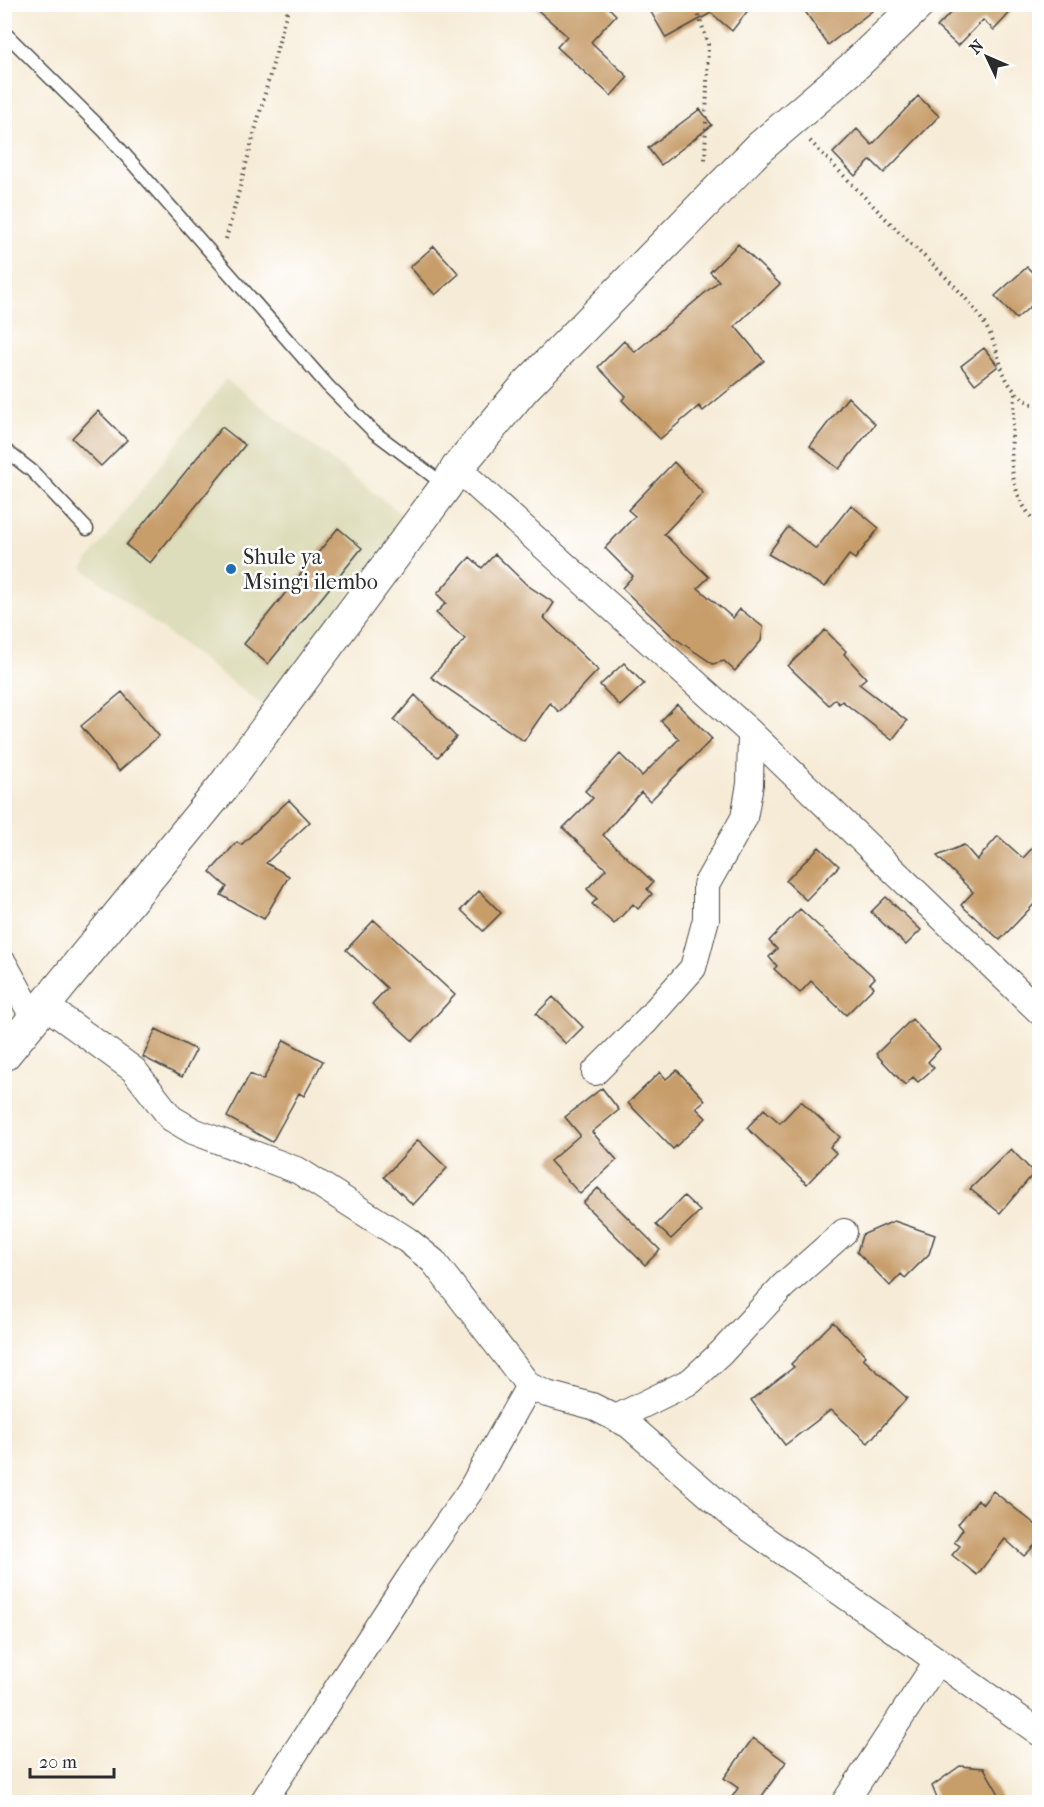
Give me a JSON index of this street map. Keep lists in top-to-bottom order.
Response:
{
  "places": ["Shule ya Msingi ilembo"],
  "scale_bar": "20 m",
  "north": "top left"
}
